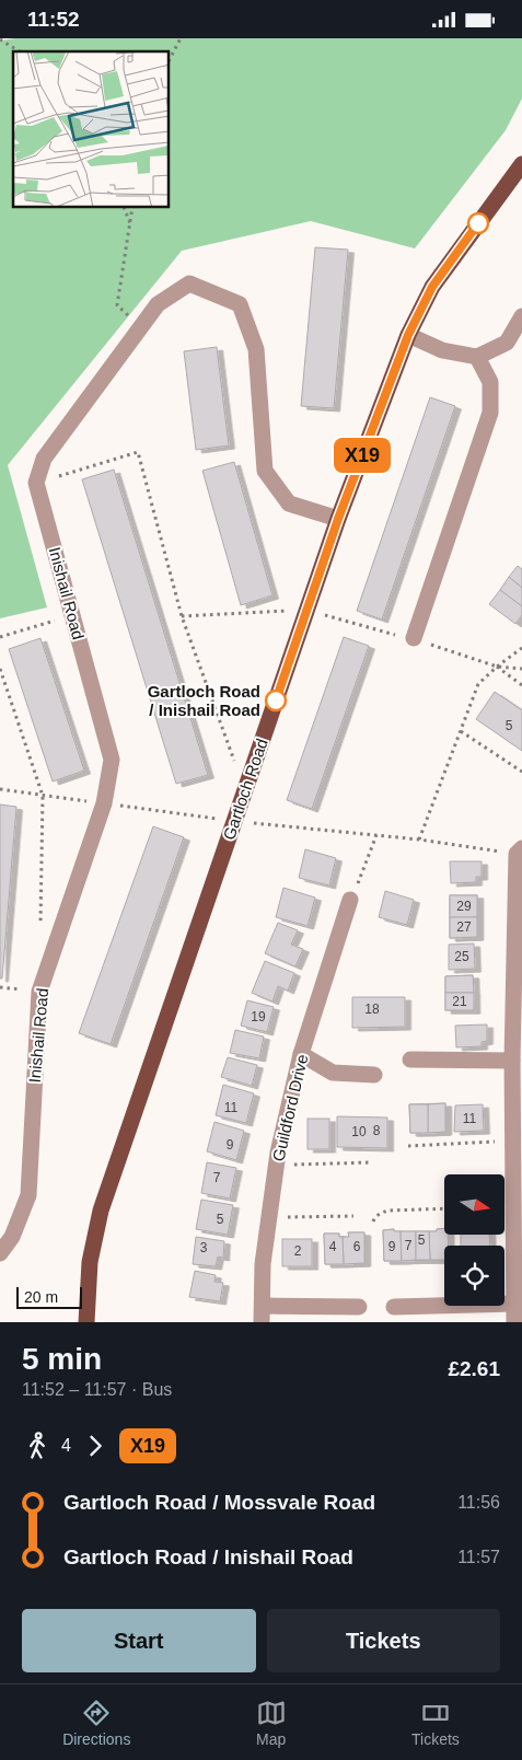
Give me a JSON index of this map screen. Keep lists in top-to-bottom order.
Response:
{
  "streets": {
    "main road": ["Gartloch Road"],
    "street": ["Inishail Road", "Guildford Drive"]
  },
  "places": ["Gartloch Road / Inishail Road"],
  "lines": ["bus line X19"],
  "house_numbers": [
    "5",
    "29",
    "27",
    "25",
    "21",
    "18",
    "19",
    "11",
    "11",
    "8",
    "10",
    "9",
    "7",
    "5",
    "5",
    "7",
    "4",
    "6",
    "9",
    "3",
    "2"
  ],
  "scale_bar": "20 m",
  "north": "right",
  "page": {
    "status": "11:52",
    "on_map": "X19",
    "scale": "20 m",
    "heading": ["5 min", "11:52 – 11:57 · Bus", "£2.61"],
    "legs": ["4", "X19"],
    "list": [
      {
        "name": "Gartloch Road / Mossvale Road",
        "value": "11:56"
      },
      {
        "name": "Gartloch Road / Inishail Road",
        "value": "11:57"
      }
    ],
    "buttons": ["Start", "Tickets"],
    "tabs": ["Directions", "Map", "Tickets"]
  }
}
